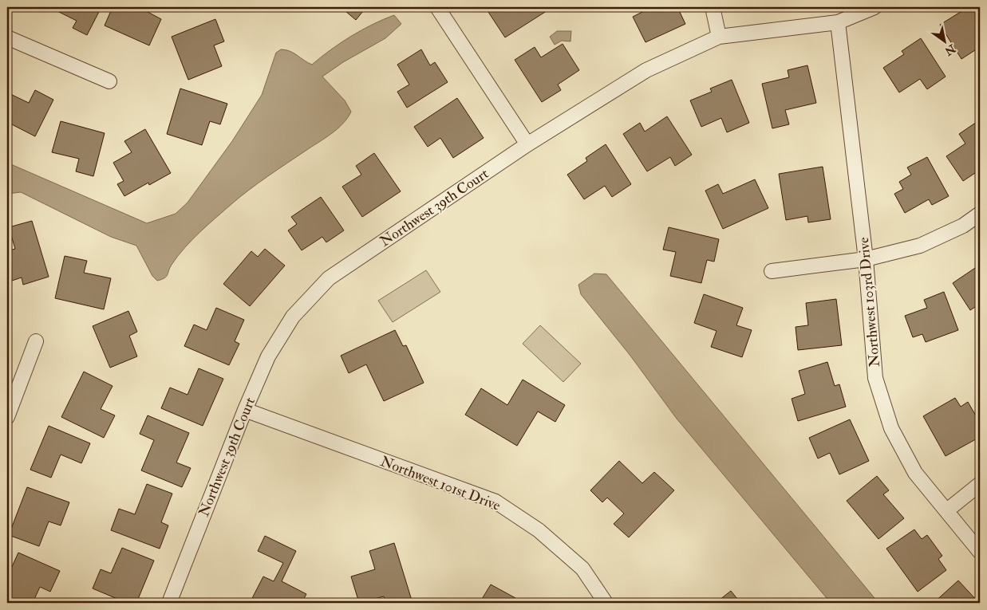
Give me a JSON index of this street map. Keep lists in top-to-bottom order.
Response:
{
  "streets": {
    "street": ["Northwest 39th Court", "Northwest 103rd Drive", "Northwest 101st Drive"]
  },
  "crossings": [
    ["Northwest 39th Court", "Northwest 103rd Drive"],
    ["Northwest 39th Court", "Northwest 101st Drive"]
  ],
  "north": "bottom right"
}
